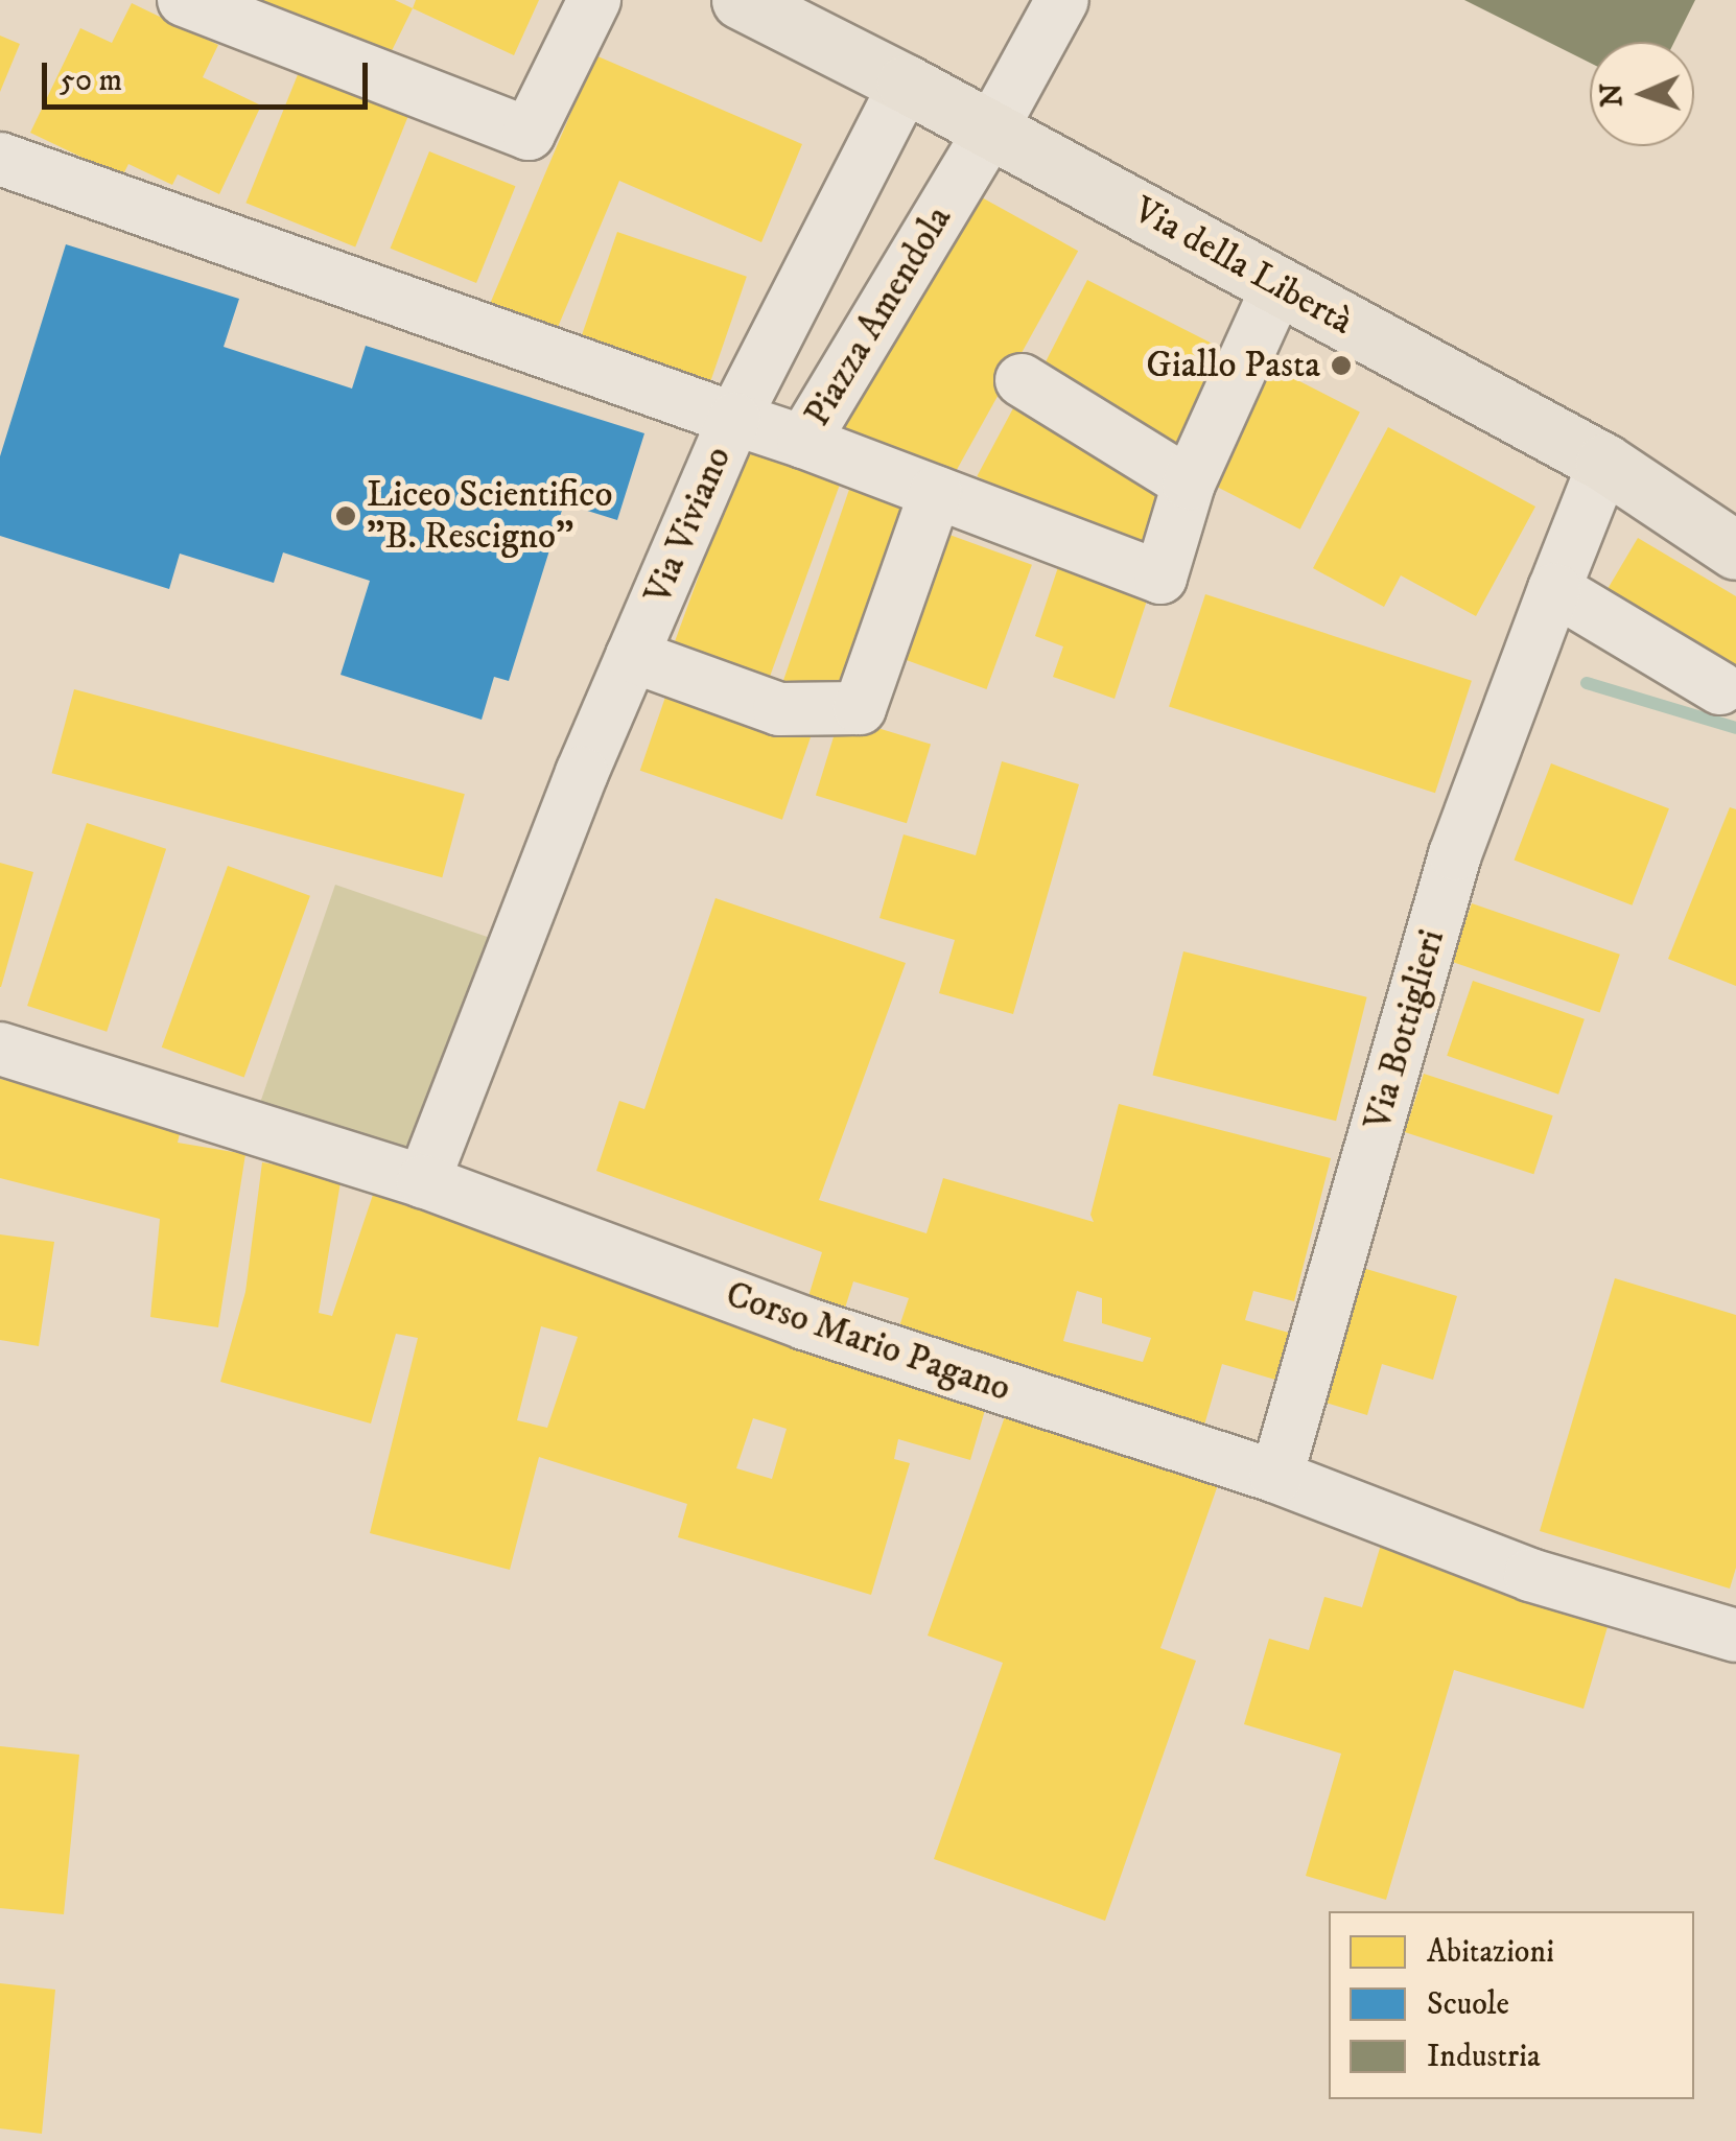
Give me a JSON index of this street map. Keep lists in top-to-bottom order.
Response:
{
  "streets": {
    "main road": ["Via della Libertà"],
    "street": [
      "Piazza Amendola",
      "Via Viviano",
      "Via Bottiglieri",
      "Corso Mario Pagano"
    ]
  },
  "crossings": [
    ["Via della Libertà", "Piazza Amendola"],
    ["Via della Libertà", "Via Bottiglieri"],
    ["Piazza Amendola", "Via Viviano"],
    ["Via Viviano", "Corso Mario Pagano"],
    ["Via Bottiglieri", "Corso Mario Pagano"]
  ],
  "places": ["Giallo Pasta", "Liceo Scientifico \"B. Rescigno\""],
  "legend": ["Abitazioni", "Scuole", "Industria"],
  "scale_bar": "50 m",
  "north": "left"
}
